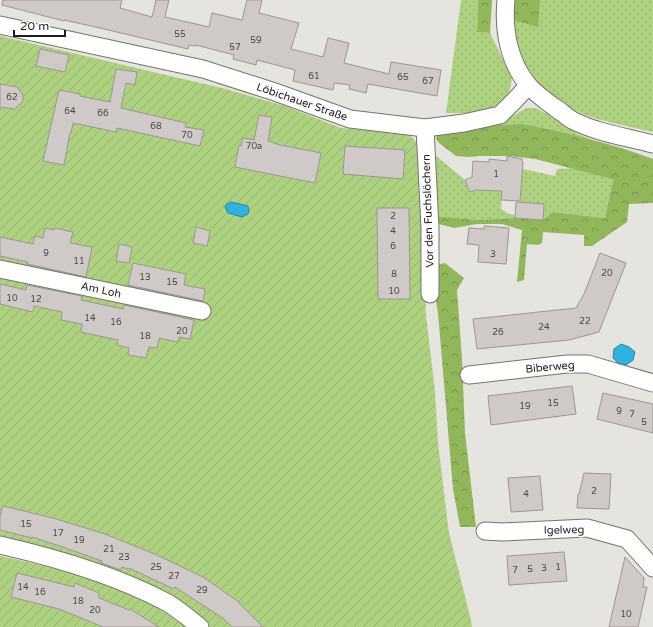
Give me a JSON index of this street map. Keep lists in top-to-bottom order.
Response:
{
  "streets": {
    "street": [
      "Löbichauer Straße",
      "Vor den Fuchslöchern",
      "Am Loh",
      "Biberweg",
      "Igelweg"
    ]
  },
  "crossings": [
    ["Löbichauer Straße", "Vor den Fuchslöchern"]
  ],
  "house_numbers": [
    "55",
    "59",
    "57",
    "61",
    "65",
    "67",
    "62",
    "64",
    "66",
    "68",
    "70",
    "70a",
    "1",
    "2",
    "4",
    "6",
    "9",
    "3",
    "11",
    "20",
    "8",
    "13",
    "15",
    "10",
    "10",
    "12",
    "14",
    "22",
    "16",
    "24",
    "20",
    "26",
    "18",
    "15",
    "19",
    "9",
    "7",
    "5",
    "2",
    "4",
    "15",
    "17",
    "19",
    "21",
    "23",
    "25",
    "1",
    "3",
    "5",
    "7",
    "27",
    "14",
    "29",
    "16",
    "18",
    "20",
    "10"
  ],
  "scale_bar": "20 m"
}
